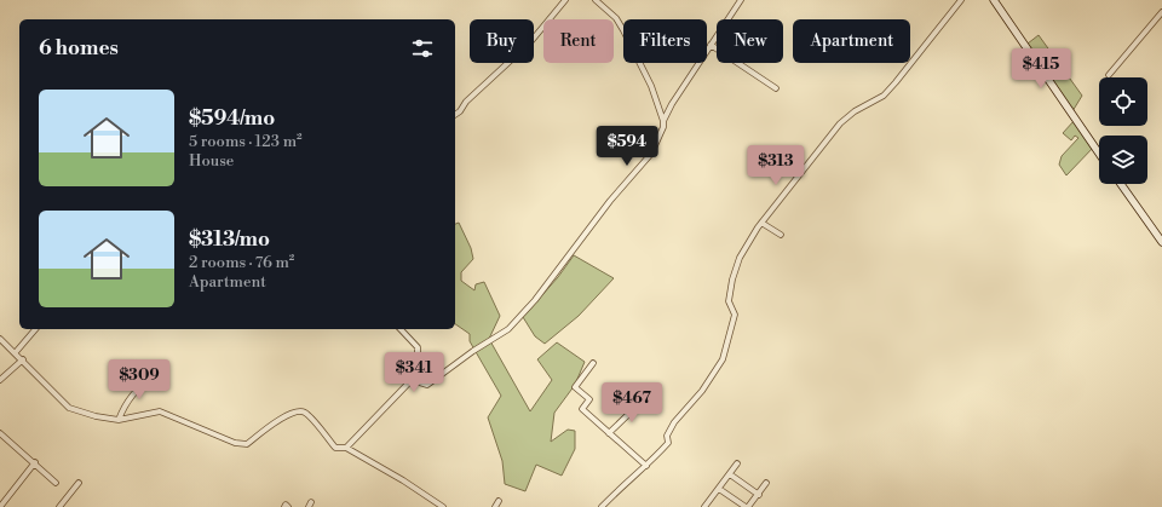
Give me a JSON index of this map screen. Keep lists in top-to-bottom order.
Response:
{
  "page": {
    "chip": [
      "Buy",
      "Rent",
      "Filters",
      "New",
      "Apartment"
    ],
    "heading": "6 homes",
    "price": [
      "$415",
      "$594",
      "$313",
      "$341",
      "$309",
      "$467"
    ],
    "list": [
      {
        "name": "$594/mo",
        "note": "5 rooms · 123 m² · House"
      },
      {
        "name": "$313/mo",
        "note": "2 rooms · 76 m² · Apartment"
      }
    ]
  }
}
